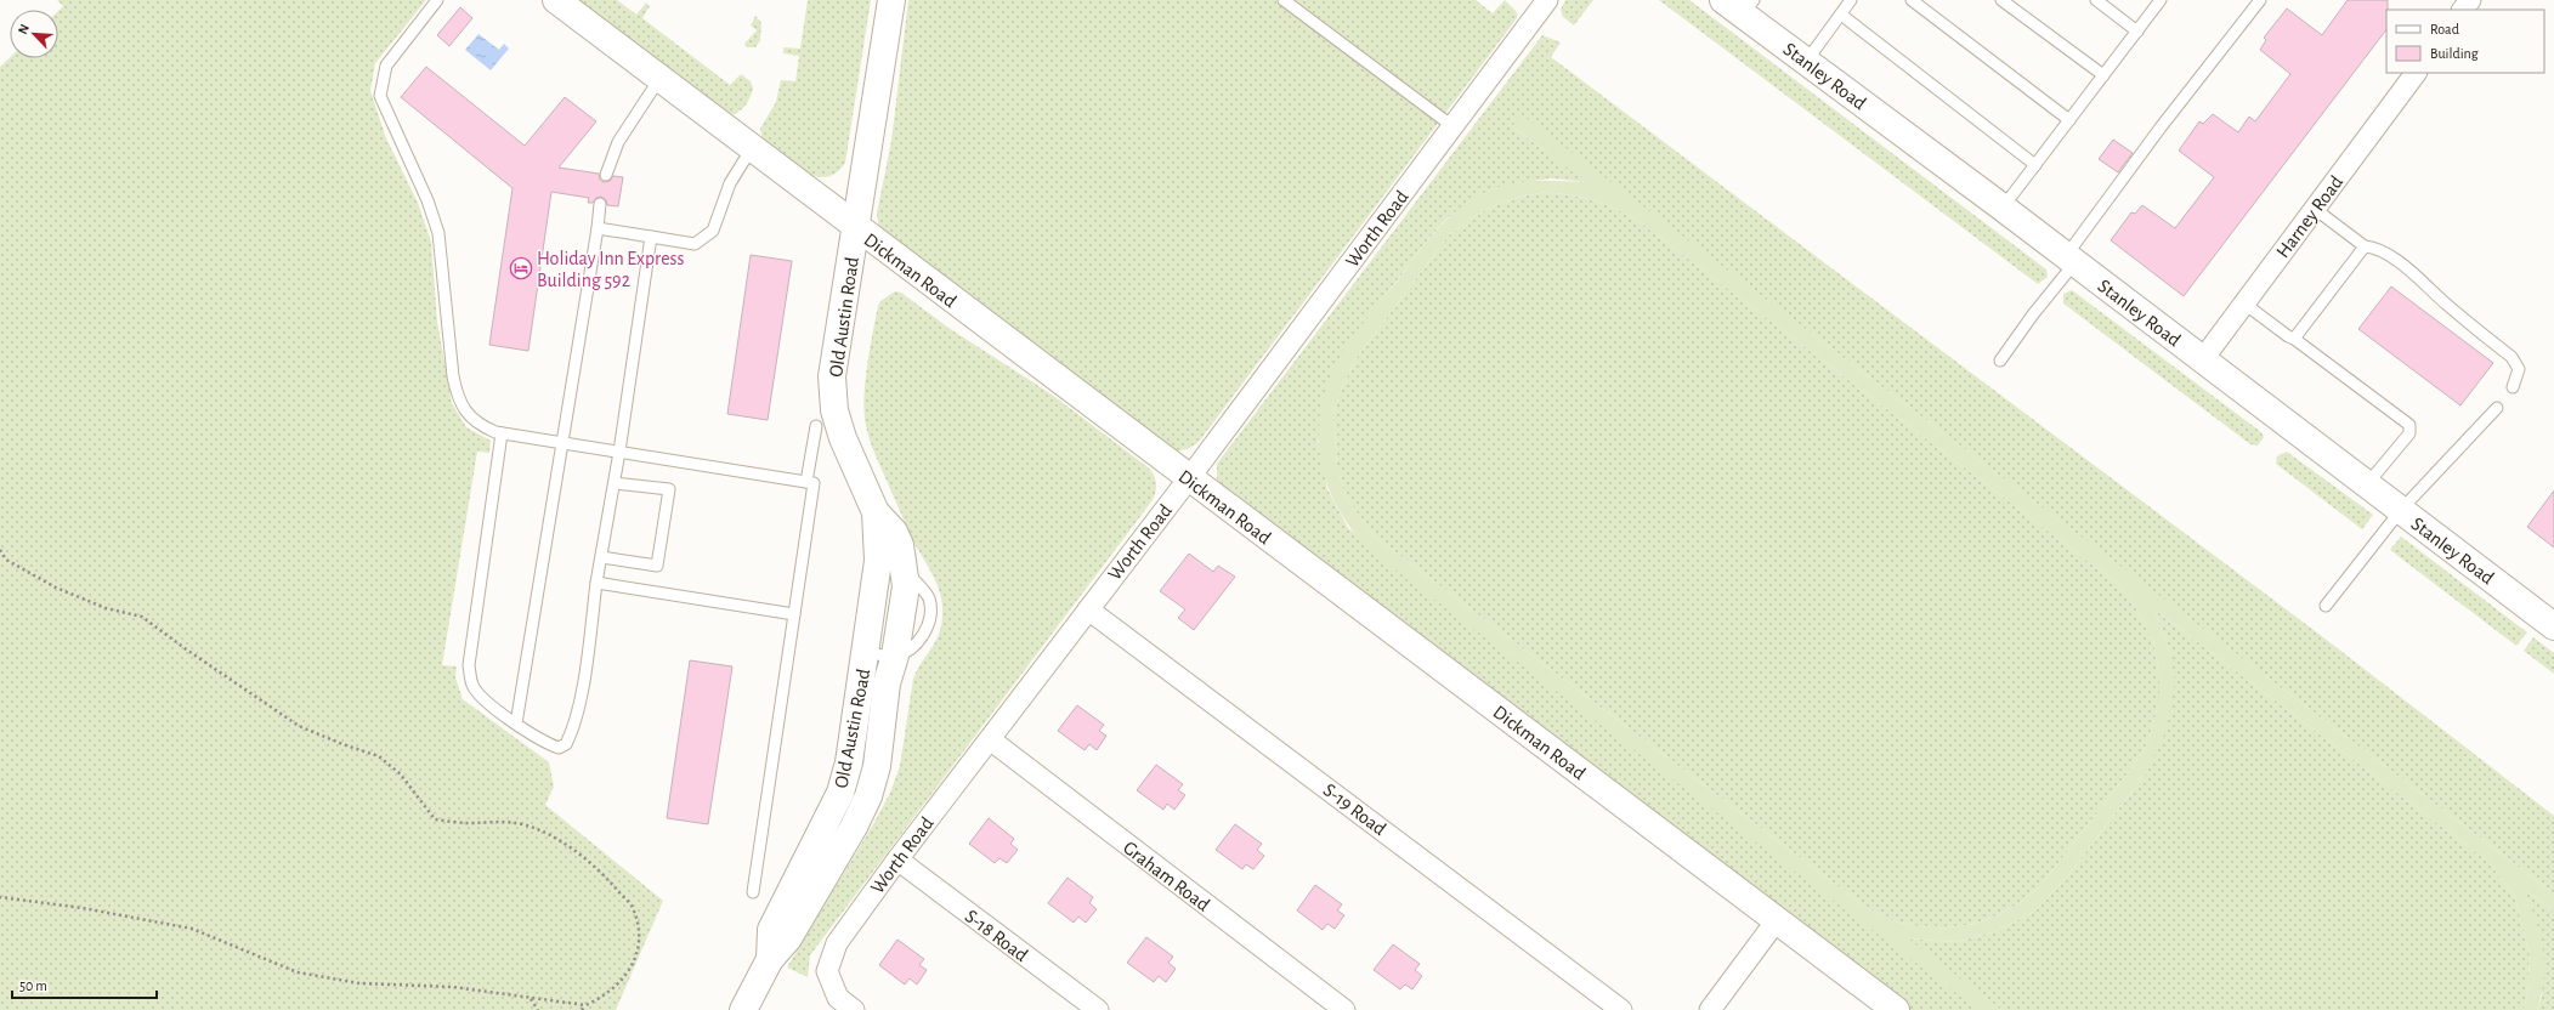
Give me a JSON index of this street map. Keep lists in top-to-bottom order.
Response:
{
  "streets": {
    "street": [
      "Stanley Road",
      "Harney Road",
      "Worth Road",
      "Dickman Road",
      "Old Austin Road",
      "S-19 Road",
      "Graham Road",
      "S-18 Road"
    ]
  },
  "crossings": [
    ["Stanley Road", "Harney Road"],
    ["Worth Road", "Dickman Road"],
    ["Worth Road", "S-19 Road"],
    ["Worth Road", "Graham Road"],
    ["Worth Road", "S-18 Road"],
    ["Dickman Road", "Old Austin Road"]
  ],
  "places": {
    "hotel": ["Holiday Inn Express Building 592"]
  },
  "legend": ["Road", "Building"],
  "scale_bar": "50 m",
  "north": "top left"
}
